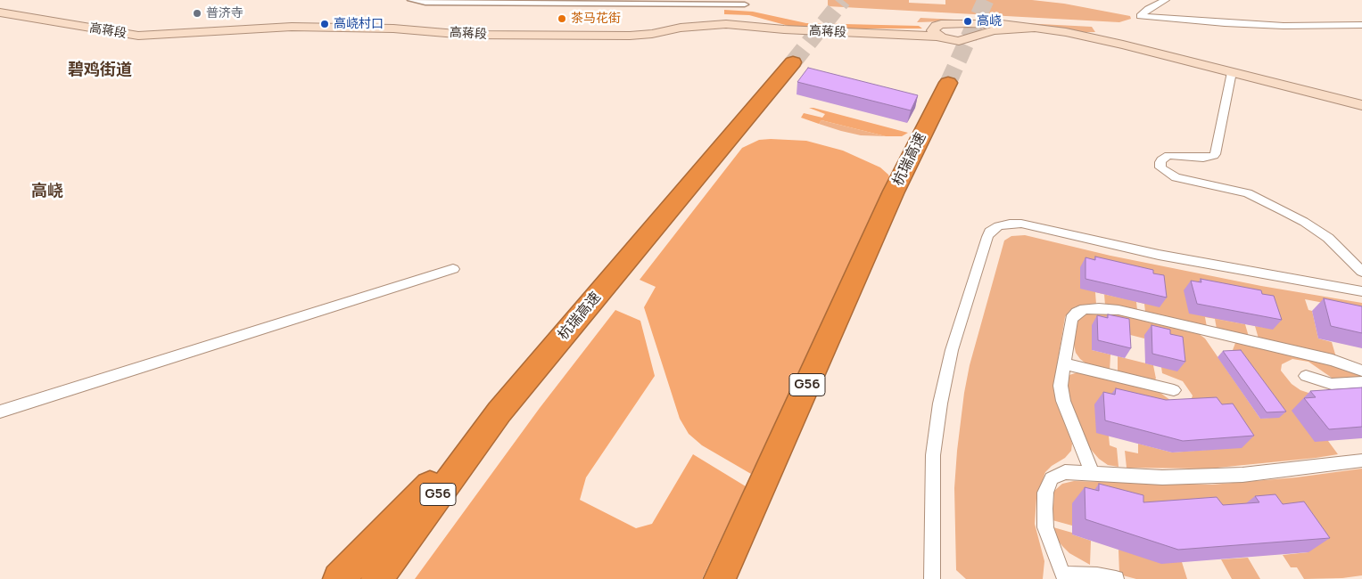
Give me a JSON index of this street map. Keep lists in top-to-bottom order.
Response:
{
  "streets": {
    "highway": ["杭瑞高速", "G56"],
    "main road": ["高蒋段"]
  },
  "districts": ["碧鸡街道", "高峣"],
  "places": [
    "普济寺",
    "茶马花街",
    "高峣",
    "高峣村口"
  ]
}
